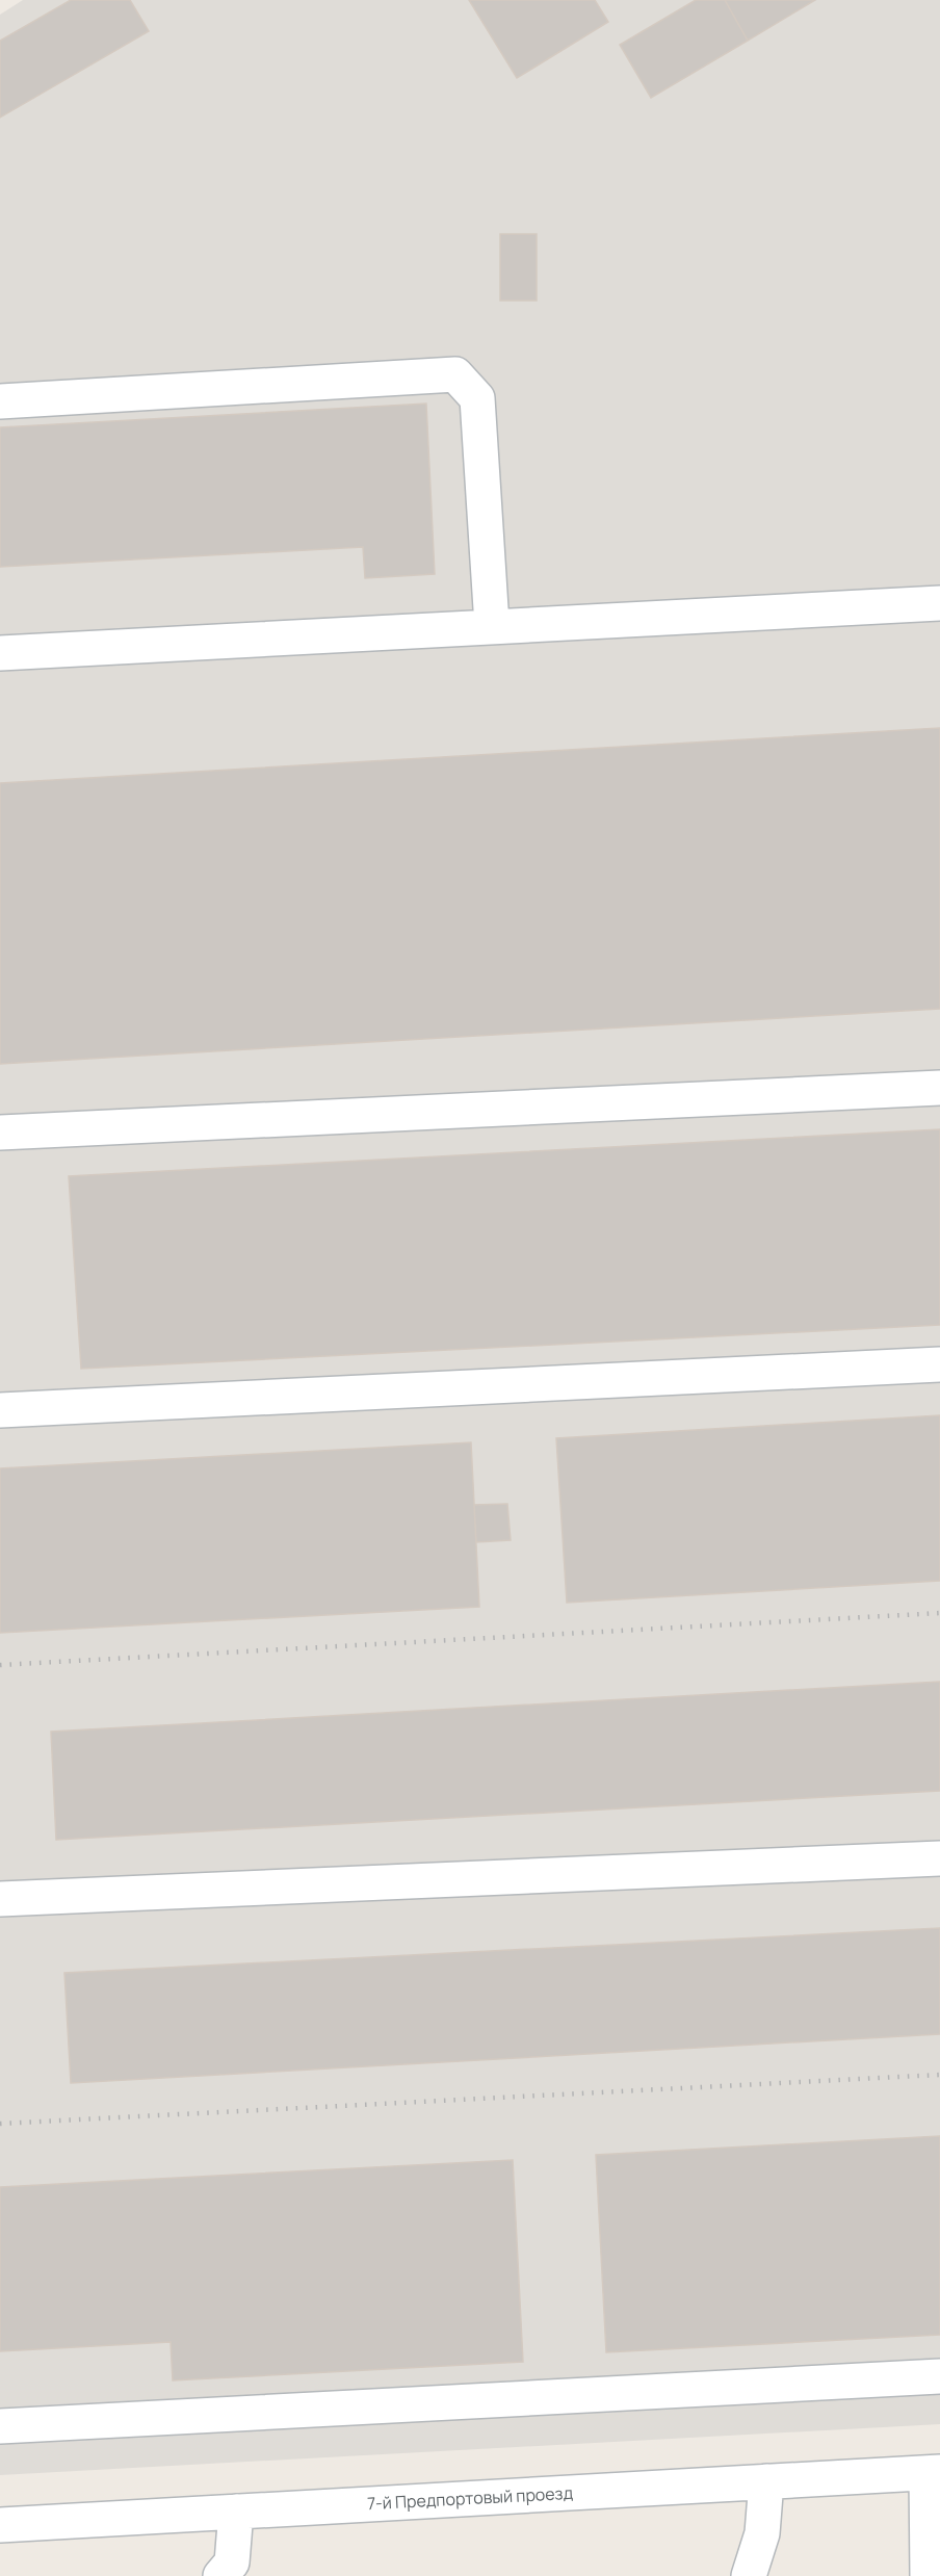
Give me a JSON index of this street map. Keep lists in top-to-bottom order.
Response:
{
  "streets": {
    "street": ["7-й Предпортовый проезд"]
  }
}
